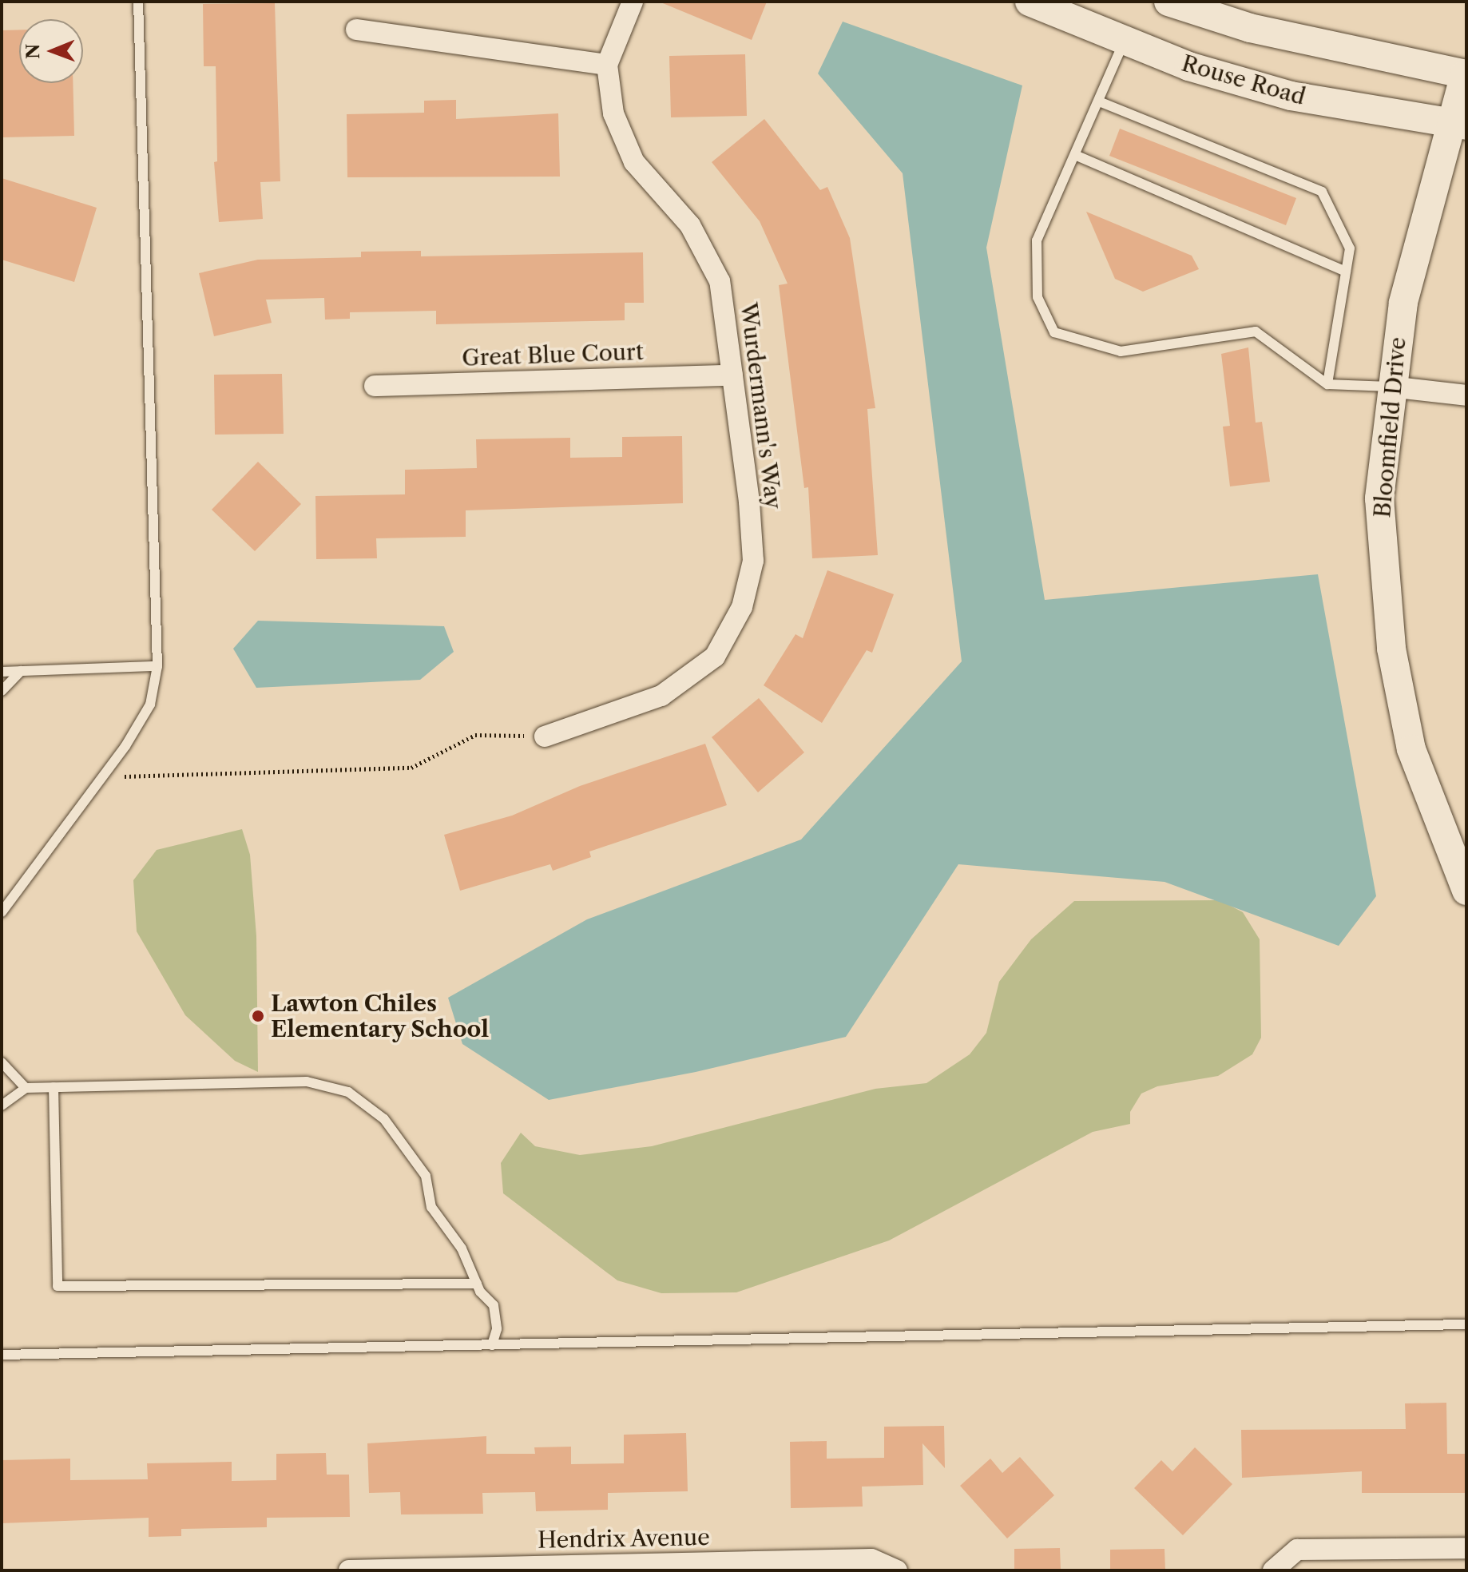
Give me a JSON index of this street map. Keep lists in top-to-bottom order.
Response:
{
  "streets": {
    "street": [
      "Rouse Road",
      "Great Blue Court",
      "Wurdermann's Way",
      "Bloomfield Drive",
      "Hendrix Avenue"
    ]
  },
  "crossings": [
    ["Rouse Road", "Bloomfield Drive"],
    ["Great Blue Court", "Wurdermann's Way"]
  ],
  "places": ["Lawton Chiles Elementary School"],
  "north": "left"
}
